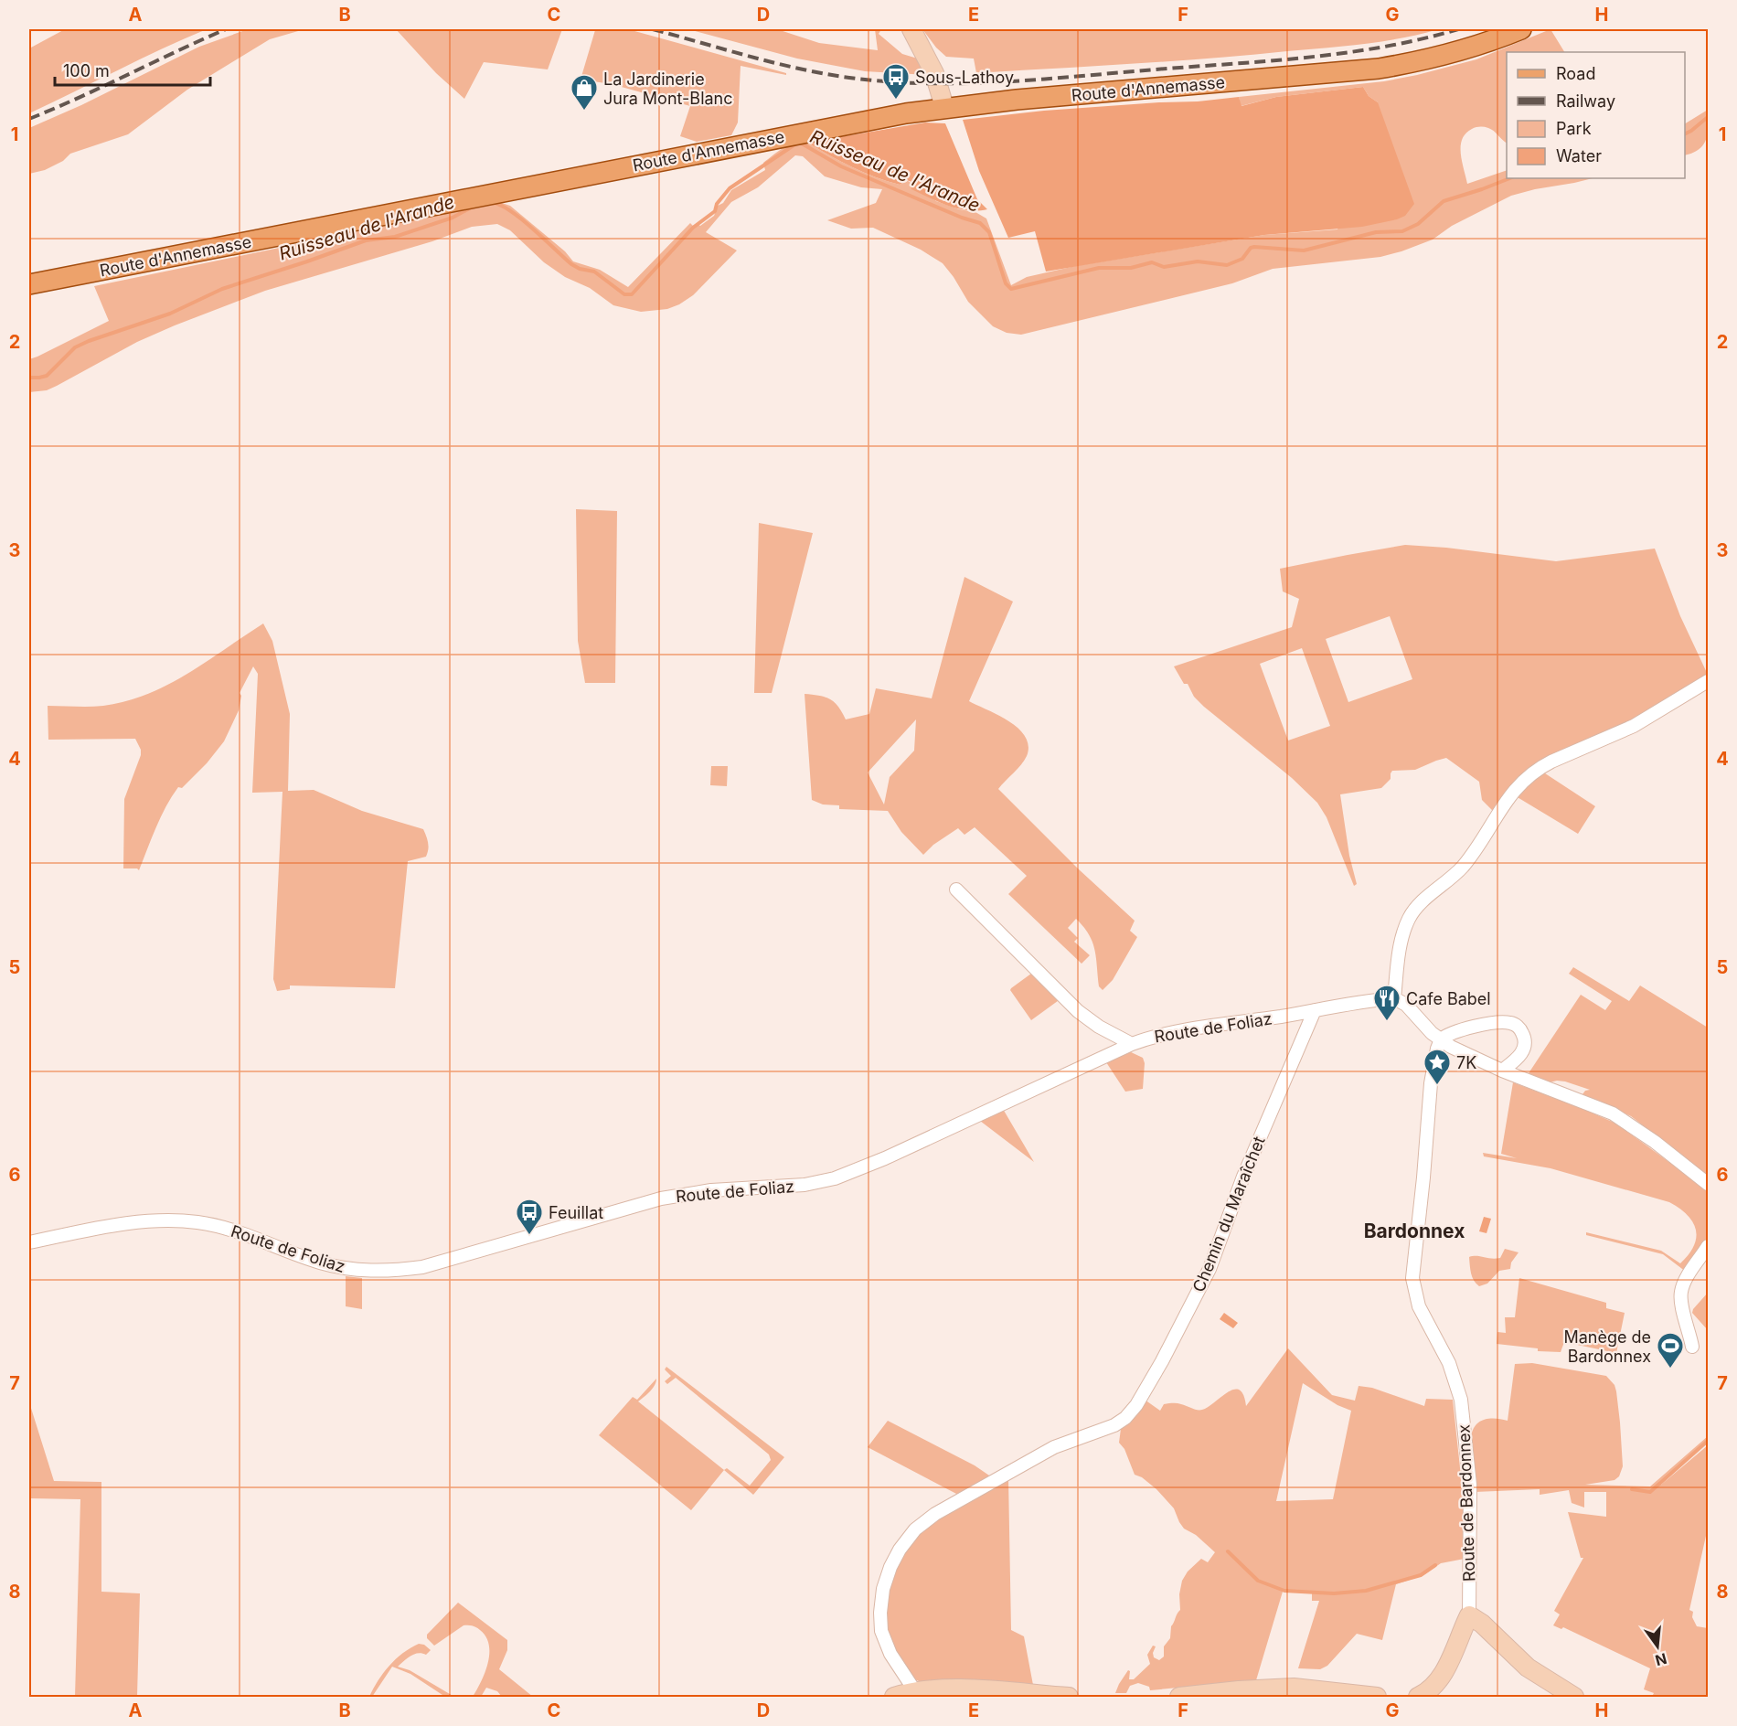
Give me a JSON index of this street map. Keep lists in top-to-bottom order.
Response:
{
  "streets": {
    "main road": ["Route d'Annemasse"],
    "street": ["Route de Foliaz", "Chemin du Maraîchet", "Route de Bardonnex"]
  },
  "crossings": [
    ["Route de Foliaz", "Chemin du Maraîchet"]
  ],
  "districts": ["Bardonnex"],
  "water": ["Ruisseau de l'Arande"],
  "places": {
    "bus stop": ["Sous-Lathoy", "Feuillat"],
    "shop": ["La Jardinerie Jura Mont-Blanc"],
    "restaurant": ["Cafe Babel"],
    "place": ["7K"],
    "sports": ["Manège de Bardonnex"]
  },
  "legend": [
    "Road",
    "Railway",
    "Park",
    "Water"
  ],
  "scale_bar": "100 m",
  "north": "bottom",
  "grid": {
    "columns": [
      "A",
      "B",
      "C",
      "D",
      "E",
      "F",
      "G",
      "H"
    ],
    "rows": [
      "1",
      "2",
      "3",
      "4",
      "5",
      "6",
      "7",
      "8"
    ]
  }
}
